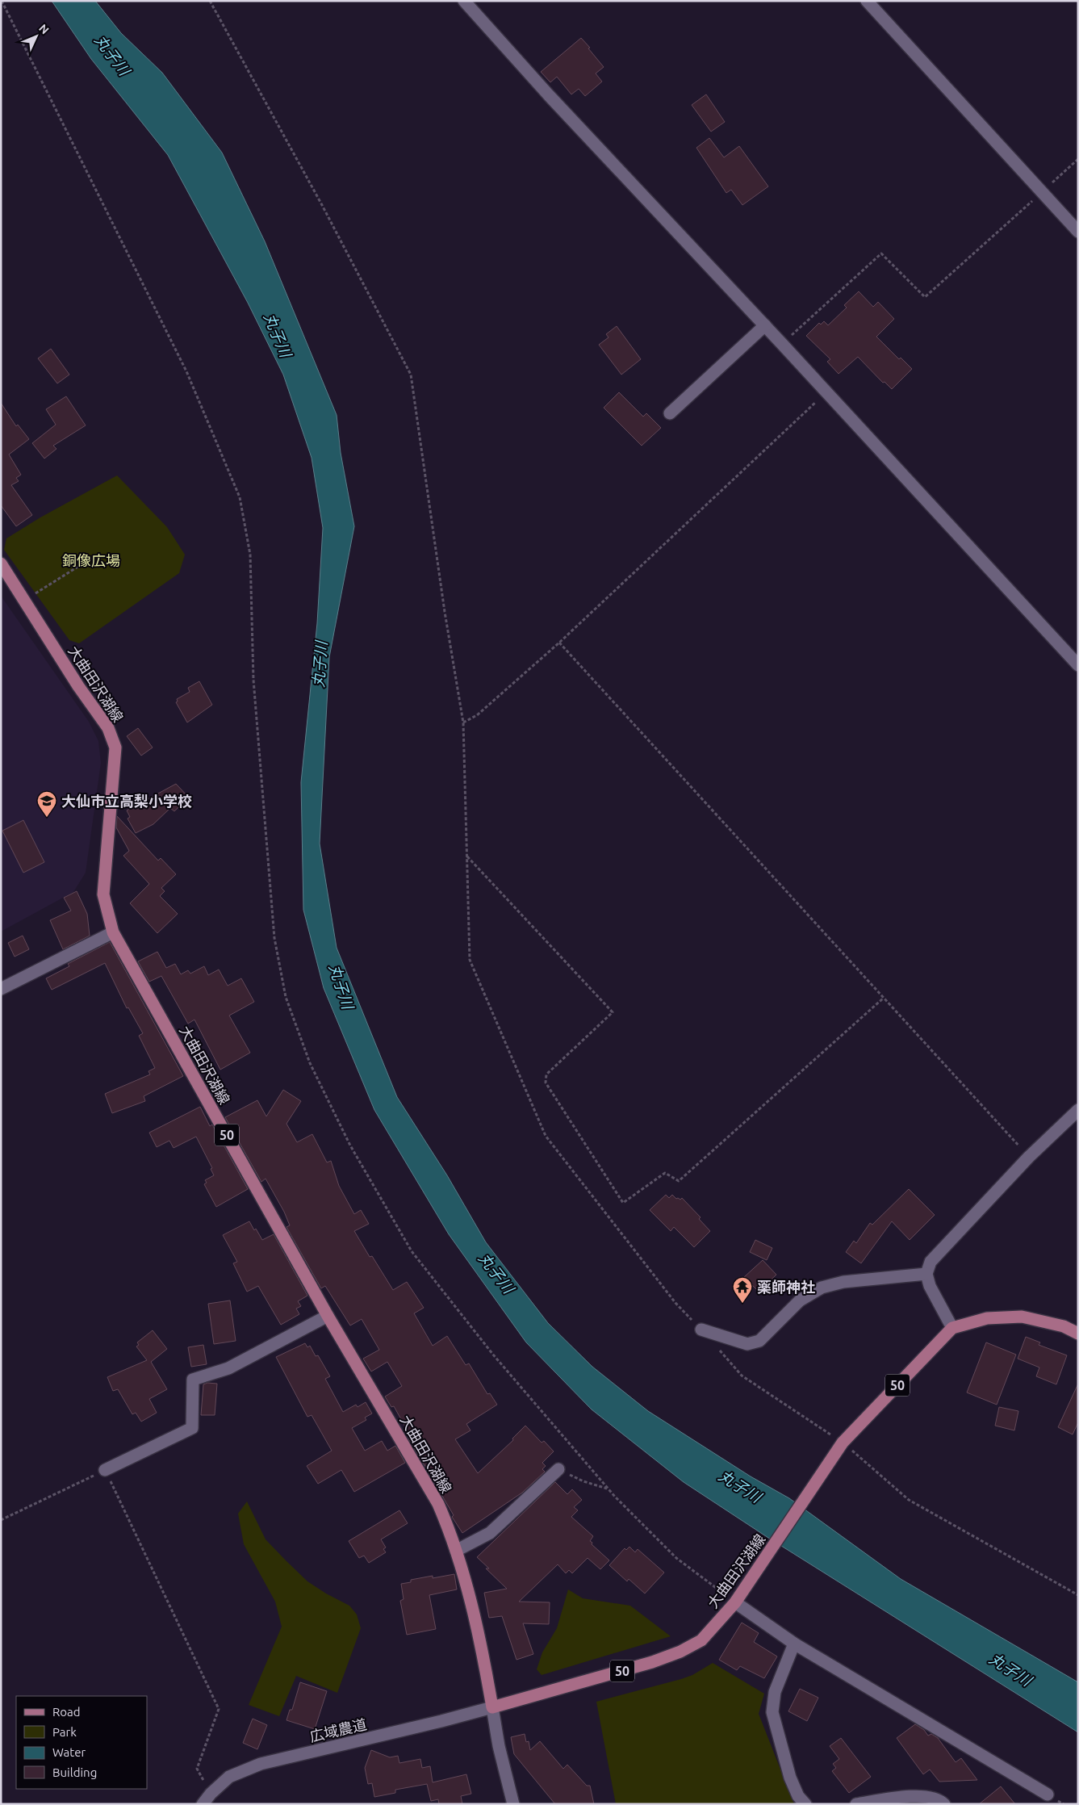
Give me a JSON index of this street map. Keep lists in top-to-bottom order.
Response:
{
  "streets": {
    "main road": ["大曲田沢湖線", "50"],
    "street": ["広域農道"]
  },
  "crossings": [
    ["大曲田沢湖線", "広域農道"]
  ],
  "water": ["丸子川"],
  "parks": ["銅像広場"],
  "places": {
    "school or university": ["大仙市立高梨小学校"],
    "temple": ["薬師神社"]
  },
  "legend": [
    "Road",
    "Park",
    "Water",
    "Building"
  ],
  "north": "top right"
}
